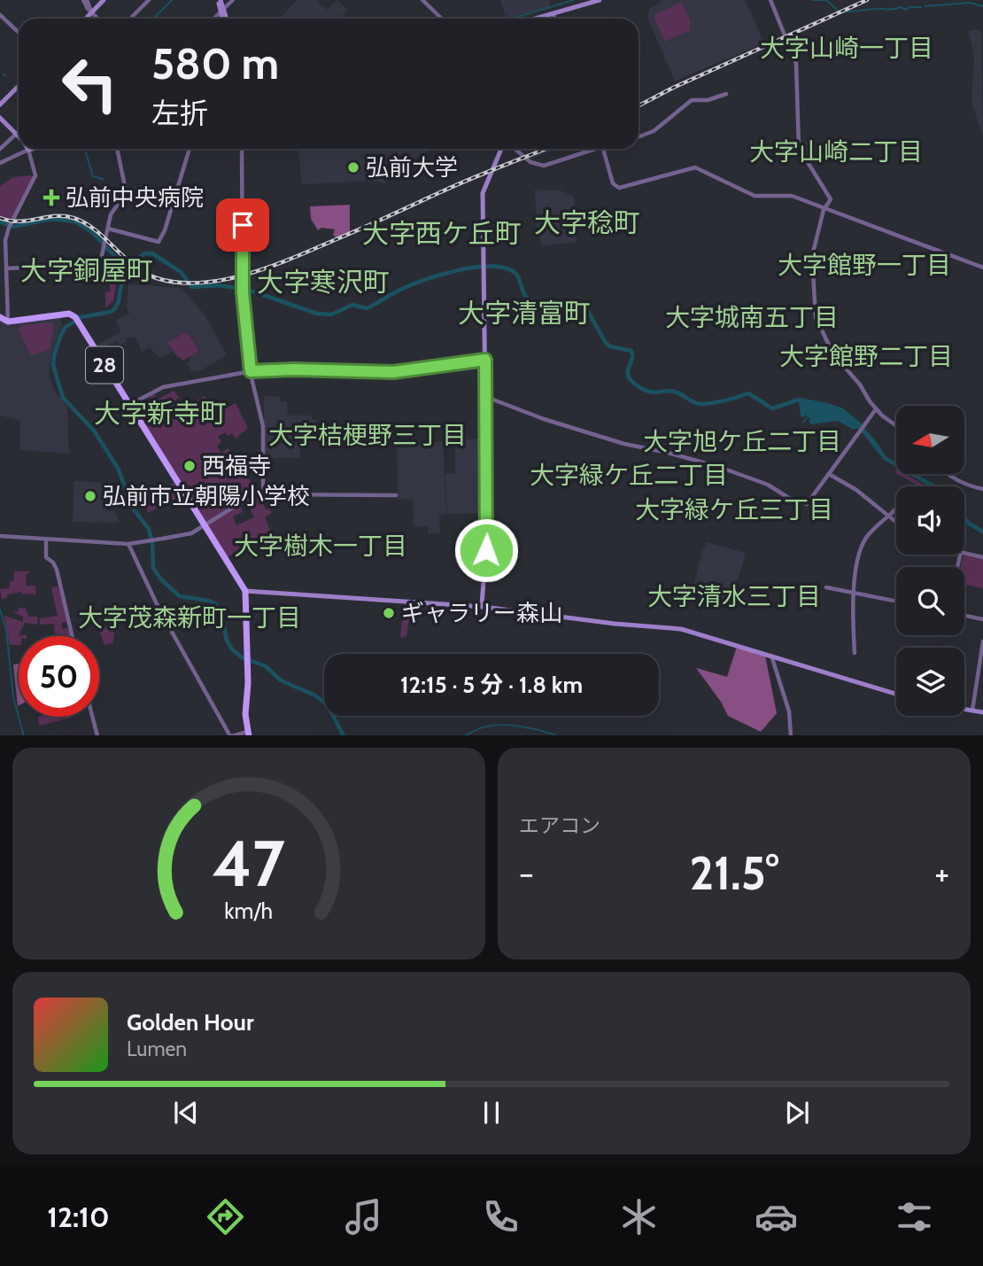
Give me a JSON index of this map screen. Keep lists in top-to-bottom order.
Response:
{
  "streets": {
    "main road": ["28"]
  },
  "districts": [
    "大字山崎一丁目",
    "大字山崎二丁目",
    "大字稔町",
    "大字西ケ丘町",
    "大字館野一丁目",
    "大字銅屋町",
    "大字寒沢町",
    "大字清富町",
    "大字城南五丁目",
    "大字館野二丁目",
    "大字新寺町",
    "大字桔梗野三丁目",
    "大字旭ケ丘二丁目",
    "大字緑ケ丘二丁目",
    "大字緑ケ丘三丁目",
    "大字樹木一丁目",
    "大字清水三丁目",
    "大字茂森新町一丁目"
  ],
  "places": {
    "other": [
      "弘前大学",
      "西福寺",
      "弘前市立朝陽小学校",
      "ギャラリー森山"
    ],
    "health": ["弘前中央病院"]
  },
  "north": "left",
  "page": {
    "turn": ["580 m", "左折"],
    "limit": "50",
    "trip": "12:15 · 5 分 · 1.8 km",
    "tile": "エアコン",
    "heat": ["−", "21.5°", "+"],
    "song": ["Golden Hour", "Lumen"],
    "tabs": "12:10",
    "gauge": ["47", "km/h"]
  }
}
